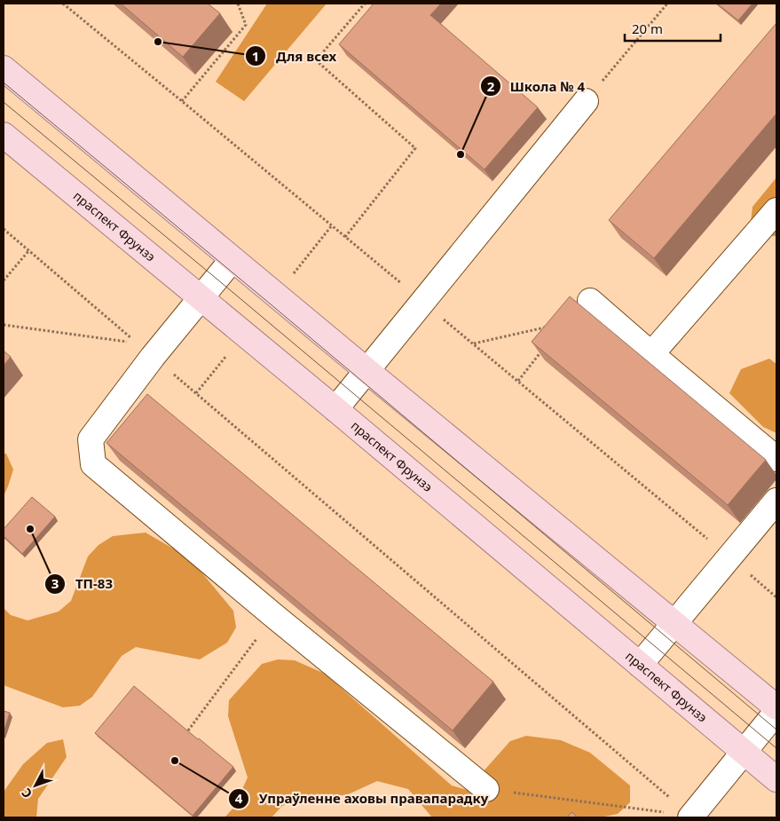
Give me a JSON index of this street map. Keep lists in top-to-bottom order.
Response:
{
  "streets": {
    "main road": ["праспект Фрунзэ"]
  },
  "places": [
    "Для всех",
    "Школа № 4",
    "ТП-83",
    "Упраўленне аховы правапарадку"
  ],
  "scale_bar": "20 m",
  "north": "bottom left"
}
